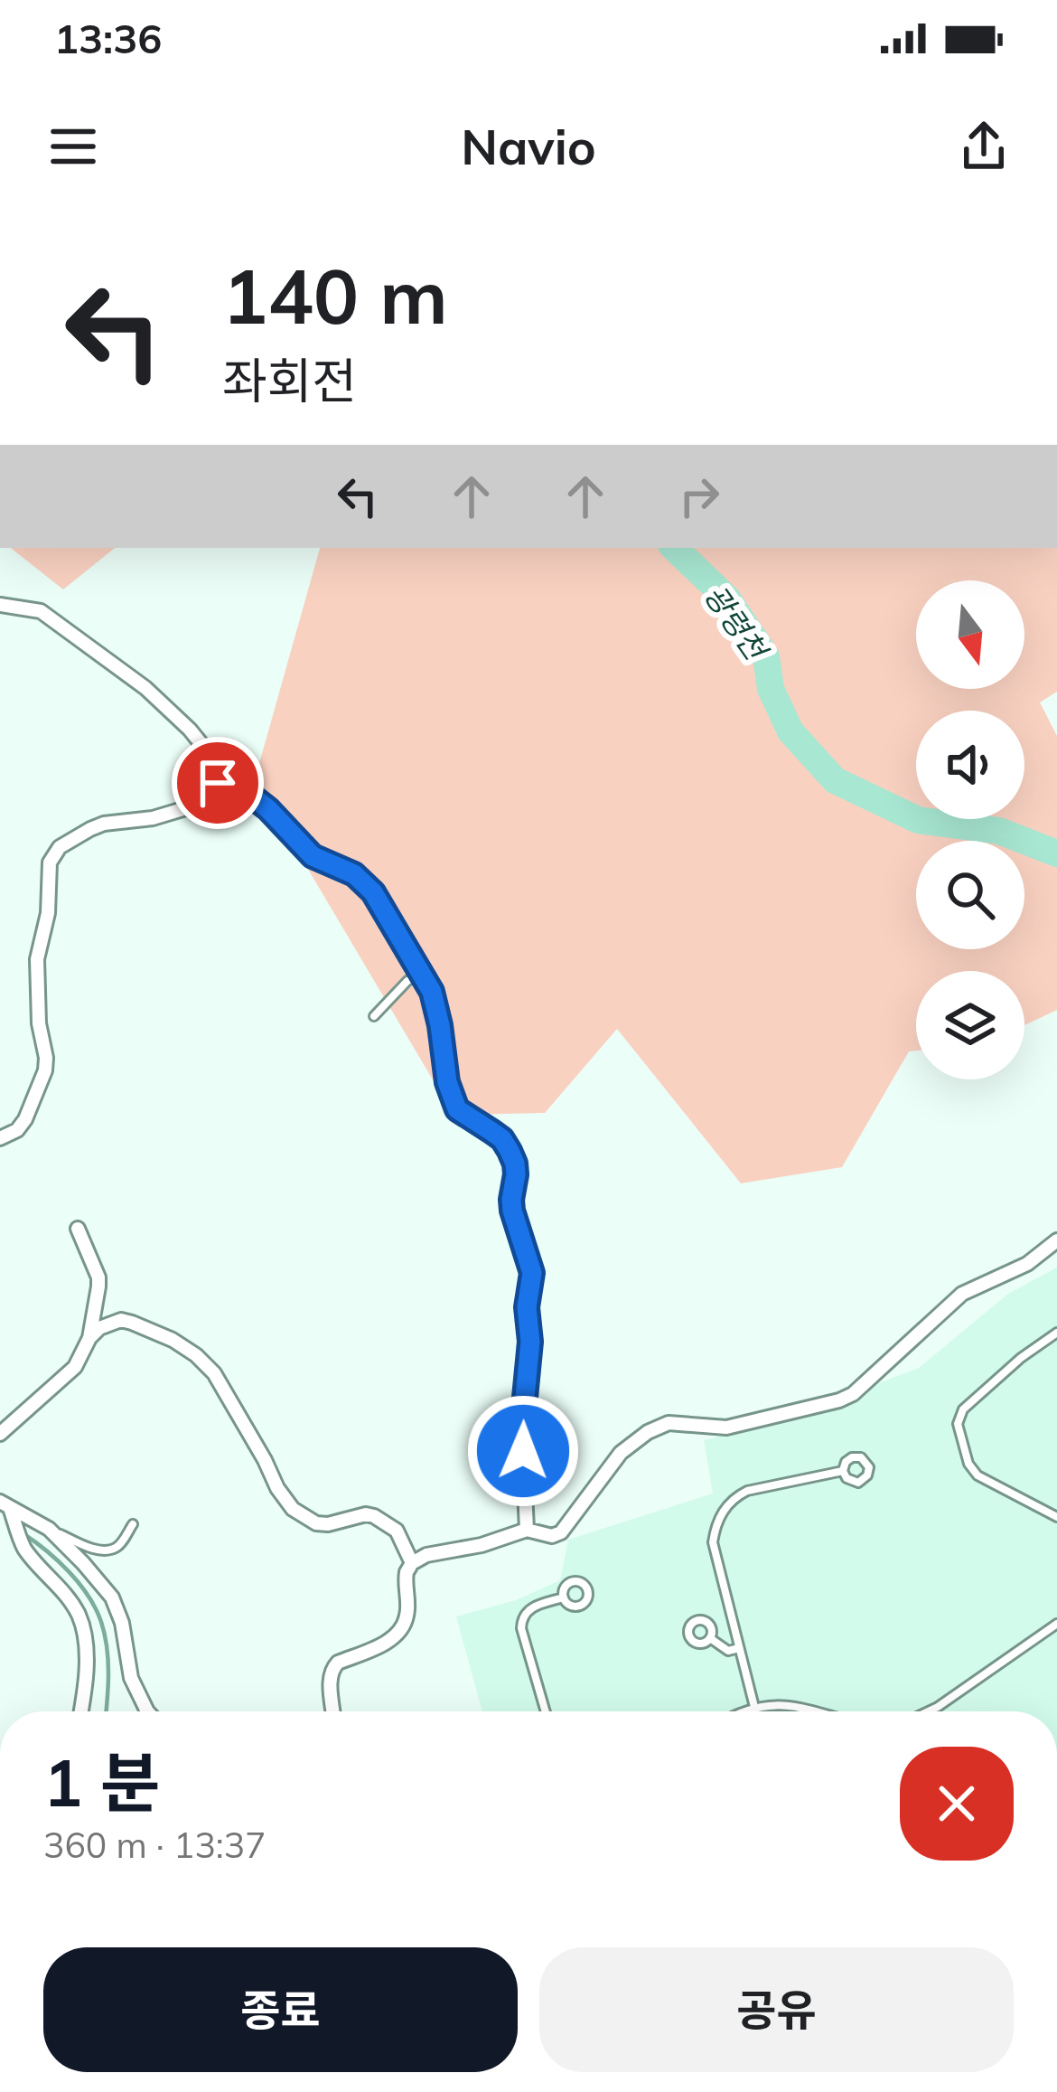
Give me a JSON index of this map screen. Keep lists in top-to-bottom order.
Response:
{
  "water": ["광령천"],
  "north": "bottom",
  "page": {
    "status": "13:36",
    "header": "Navio",
    "turn": ["140 m", "좌회전"],
    "heading": ["1 분", "360 m · 13:37"],
    "buttons": ["종료", "공유"]
  }
}
